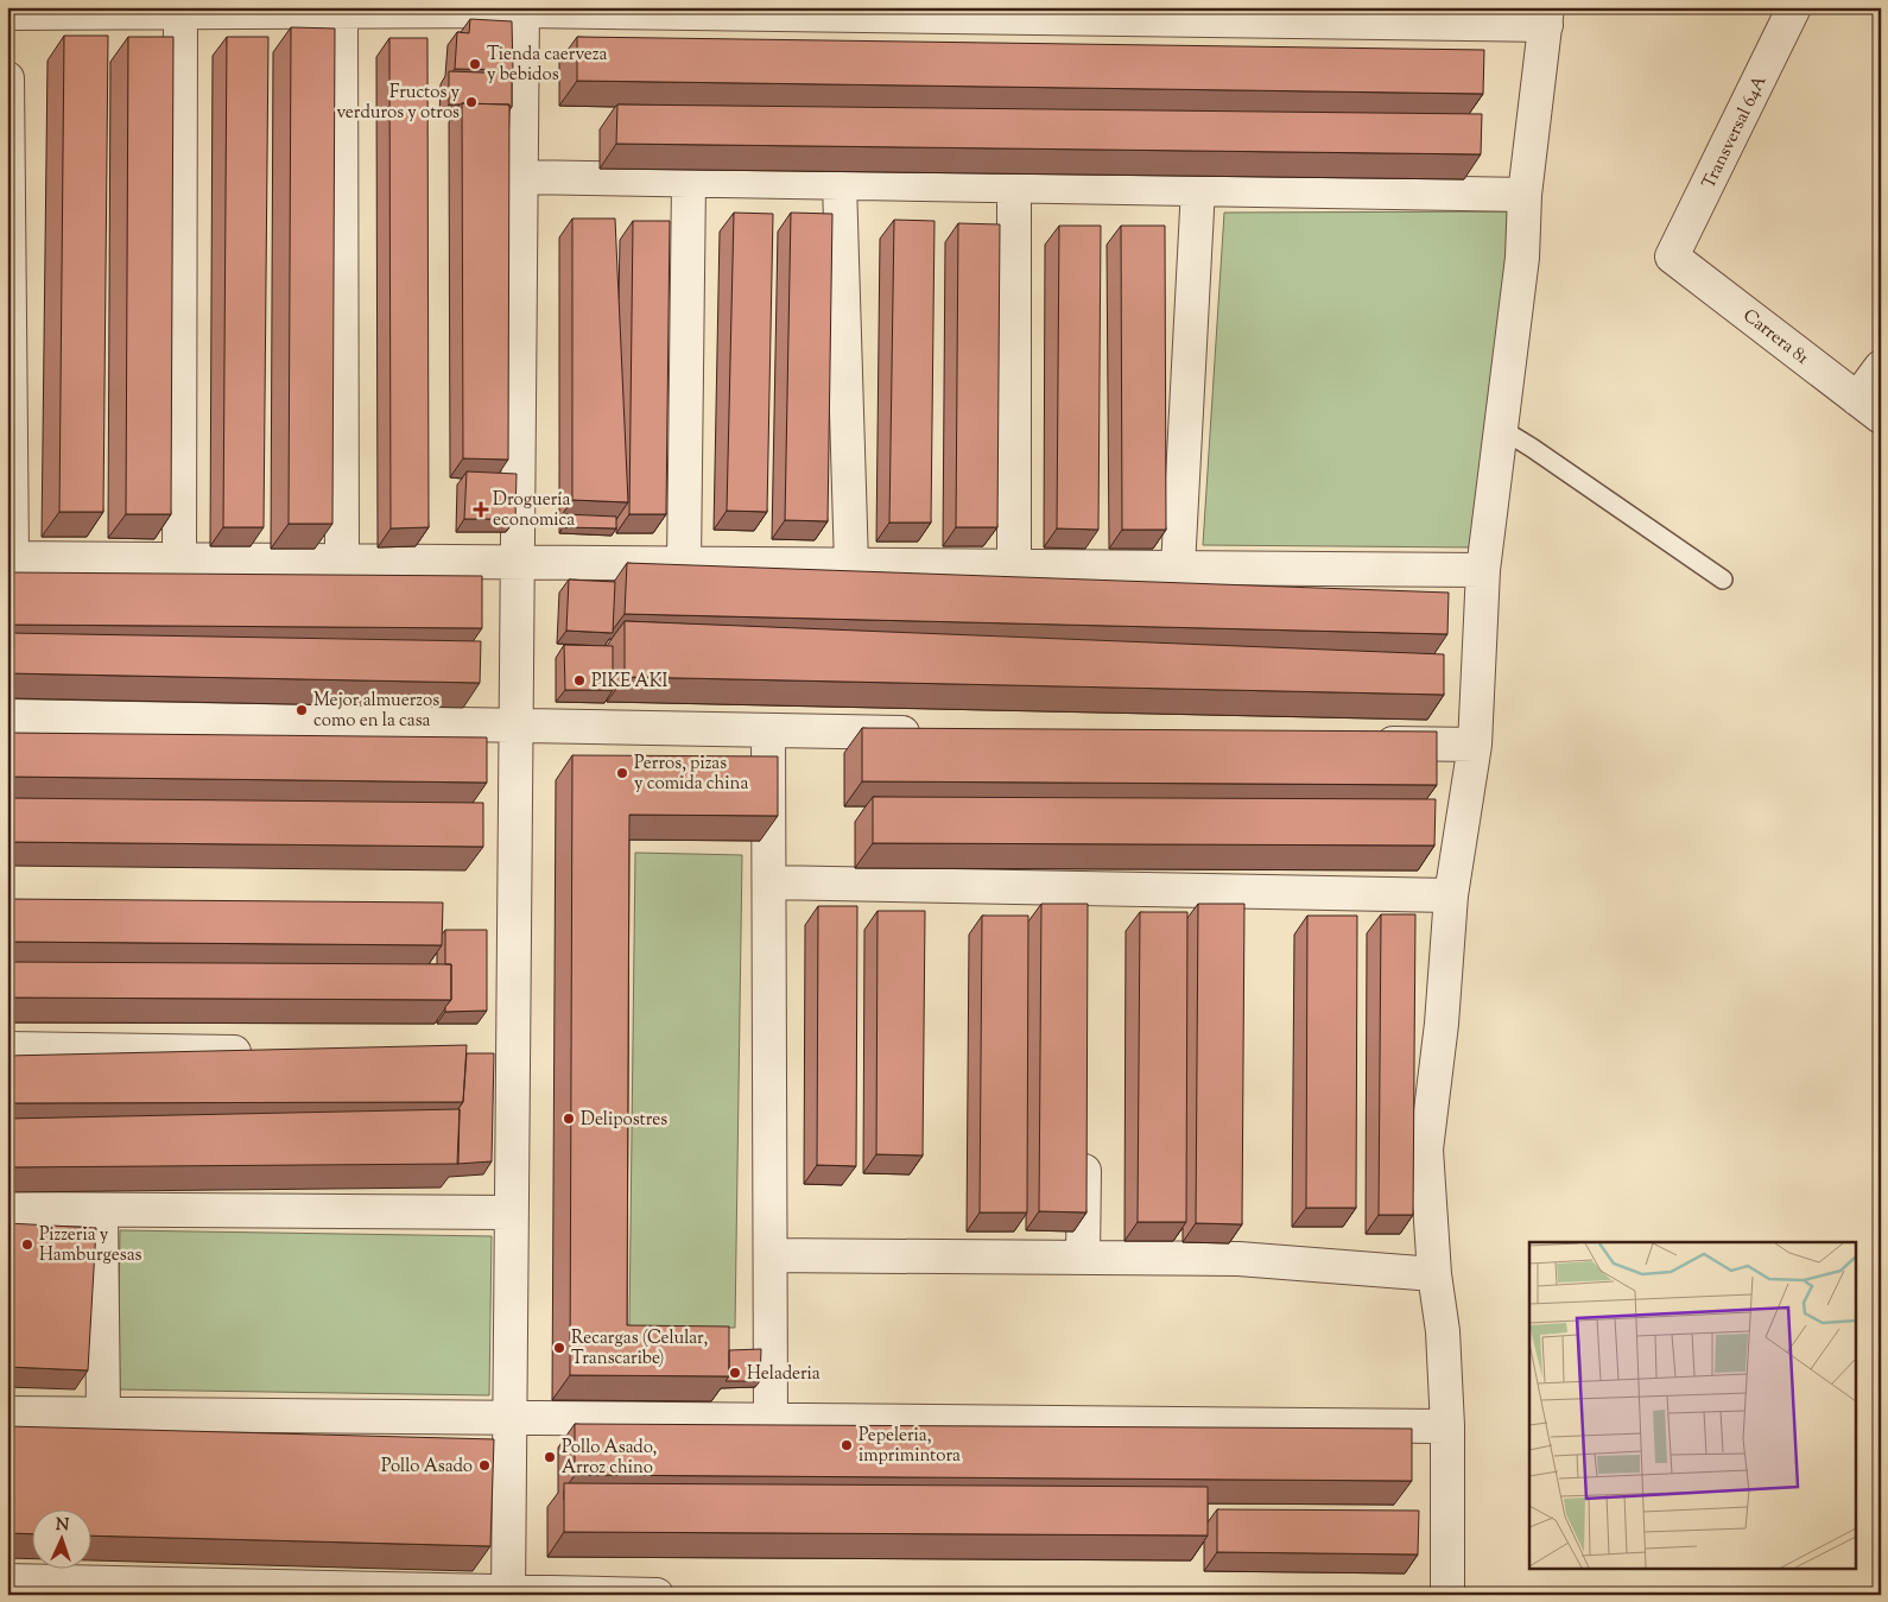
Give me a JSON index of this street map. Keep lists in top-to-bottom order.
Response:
{
  "streets": {
    "street": ["Transversal 64A", "Carrera 81"]
  },
  "crossings": [
    ["Transversal 64A", "Carrera 81"]
  ],
  "places": {
    "other": [
      "Tienda caerveza y bebidos",
      "Fructos y verduros y otros",
      "PIKE AKI",
      "Mejor almuerzos como en la casa",
      "Perros, pizas y comida china",
      "Delipostres",
      "Pizzeria y Hamburgesas",
      "Recargas (Celular, Transcaribe)",
      "Heladeria",
      "Pepeleria, imprimintora",
      "Pollo Asado, Arroz chino",
      "Pollo Asado"
    ],
    "health": ["Droguería economica"]
  },
  "north": "top"
}
